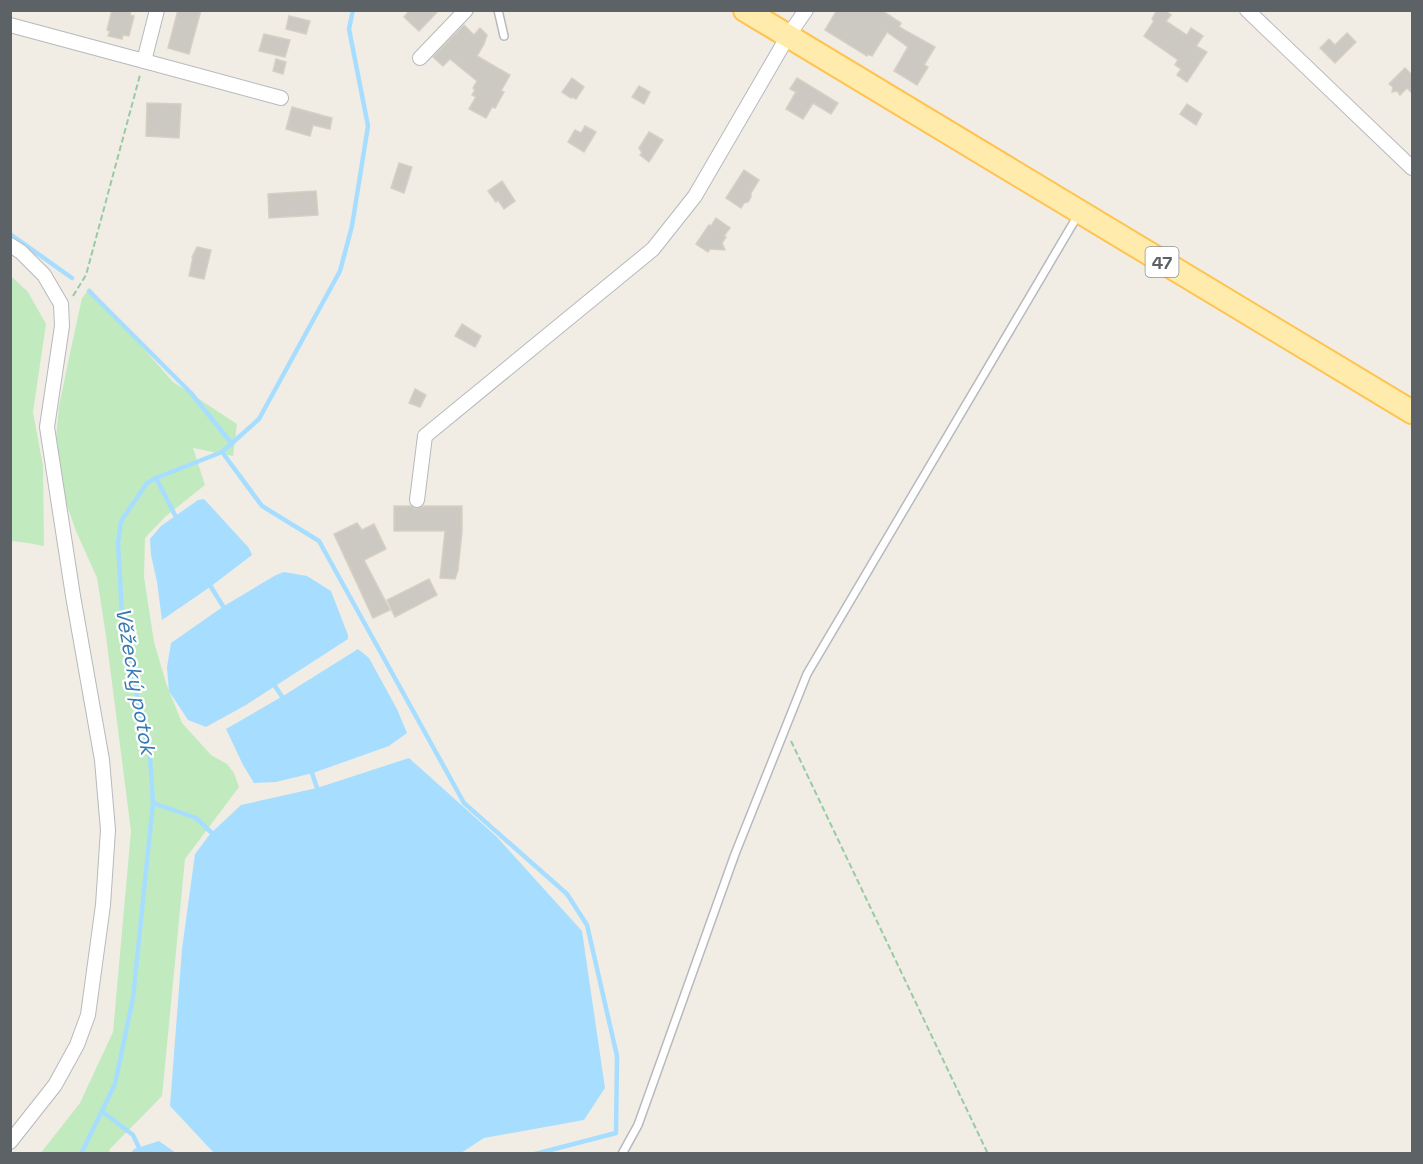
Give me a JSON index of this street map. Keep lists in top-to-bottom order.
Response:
{
  "streets": {
    "main road": ["47"]
  },
  "water": ["Věžecký potok"]
}
